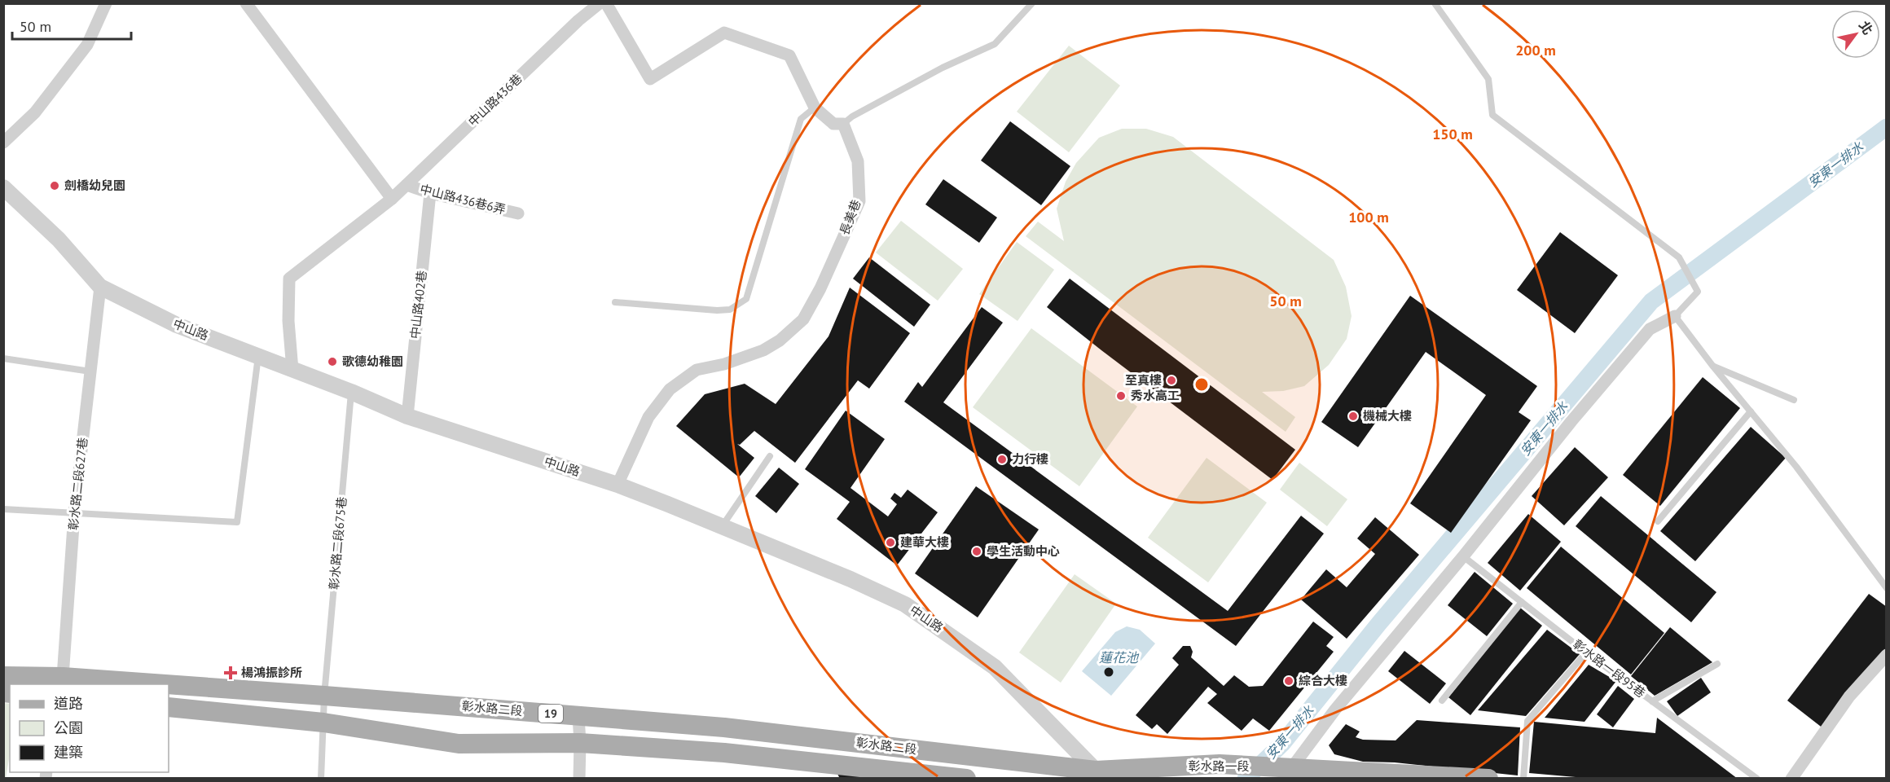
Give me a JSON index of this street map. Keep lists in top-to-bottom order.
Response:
{
  "streets": {
    "main road": ["彰水路二段", "19", "彰水路一段"],
    "street": [
      "中山路436巷",
      "中山路436巷6弄",
      "長美巷",
      "中山路402巷",
      "中山路",
      "彰水路二段627巷"
    ],
    "lane": ["彰水路二段675巷", "彰水路一段95巷"]
  },
  "crossings": [
    ["中山路436巷", "中山路436巷6弄"],
    ["中山路436巷", "中山路"],
    ["中山路436巷6弄", "中山路402巷"],
    ["長美巷", "中山路"],
    ["中山路402巷", "中山路"],
    ["中山路", "彰水路二段627巷"],
    ["中山路", "彰水路二段675巷"],
    ["中山路", "彰水路二段"],
    ["中山路", "彰水路一段"],
    ["彰水路二段627巷", "彰水路二段"],
    ["彰水路二段675巷", "彰水路二段"],
    ["彰水路二段", "彰水路一段"]
  ],
  "water": ["安東一排水", "蓮花池"],
  "places": {
    "other": [
      "劍橋幼兒園",
      "歌德幼稚園",
      "至真樓",
      "秀水高工",
      "機械大樓",
      "力行樓",
      "建華大樓",
      "學生活動中心",
      "綜合大樓"
    ],
    "health": ["楊鴻振診所"]
  },
  "legend": ["道路", "公園", "建築"],
  "scale_bar": "50 m",
  "north": "top right",
  "rings": [
    "200 m",
    "150 m",
    "100 m",
    "50 m"
  ]
}
